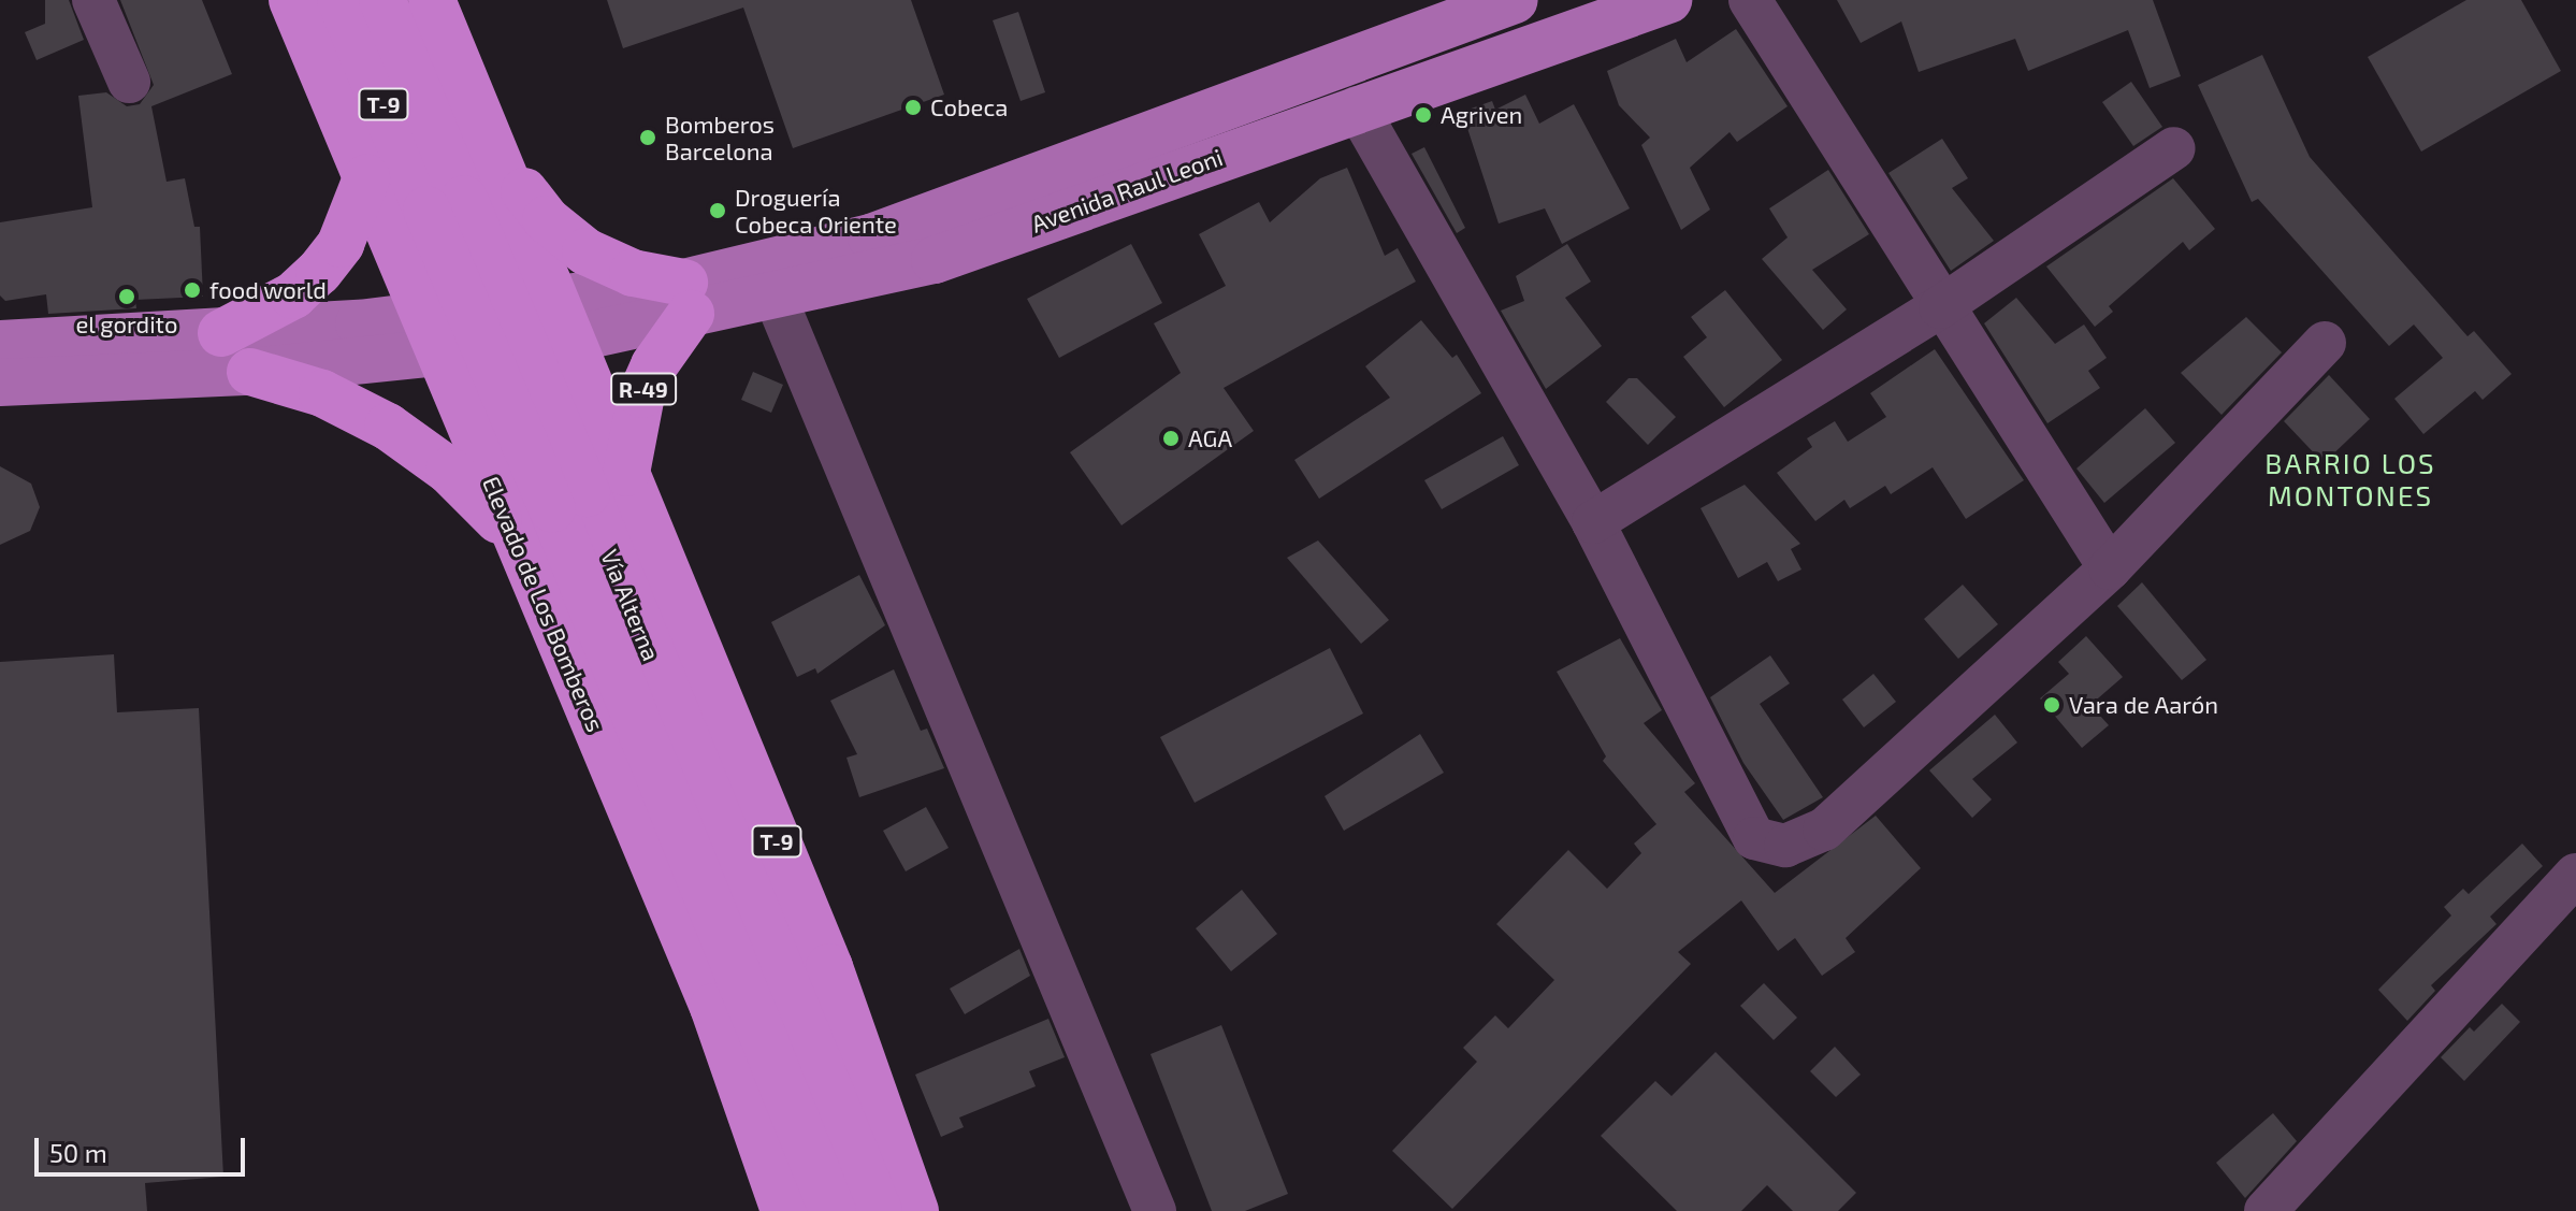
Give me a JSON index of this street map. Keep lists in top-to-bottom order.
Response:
{
  "streets": {
    "highway": [
      "T-9",
      "R-49",
      "Elevado de Los Bomberos",
      "Vía Alterna"
    ],
    "main road": ["Avenida Raul Leoni"]
  },
  "crossings": [
    ["T-9", "Avenida Raul Leoni"],
    ["T-9", "R-49"],
    ["T-9", "Elevado de Los Bomberos"],
    ["Avenida Raul Leoni", "R-49"],
    ["Avenida Raul Leoni", "Elevado de Los Bomberos"],
    ["R-49", "Elevado de Los Bomberos"],
    ["R-49", "Vía Alterna"],
    ["Elevado de Los Bomberos", "Vía Alterna"]
  ],
  "districts": ["BARRIO LOS MONTONES"],
  "places": [
    "Cobeca",
    "Agriven",
    "Bomberos Barcelona",
    "Droguería Cobeca Oriente",
    "food world",
    "el gordito",
    "AGA",
    "Vara de Aarón"
  ],
  "scale_bar": "50 m"
}
